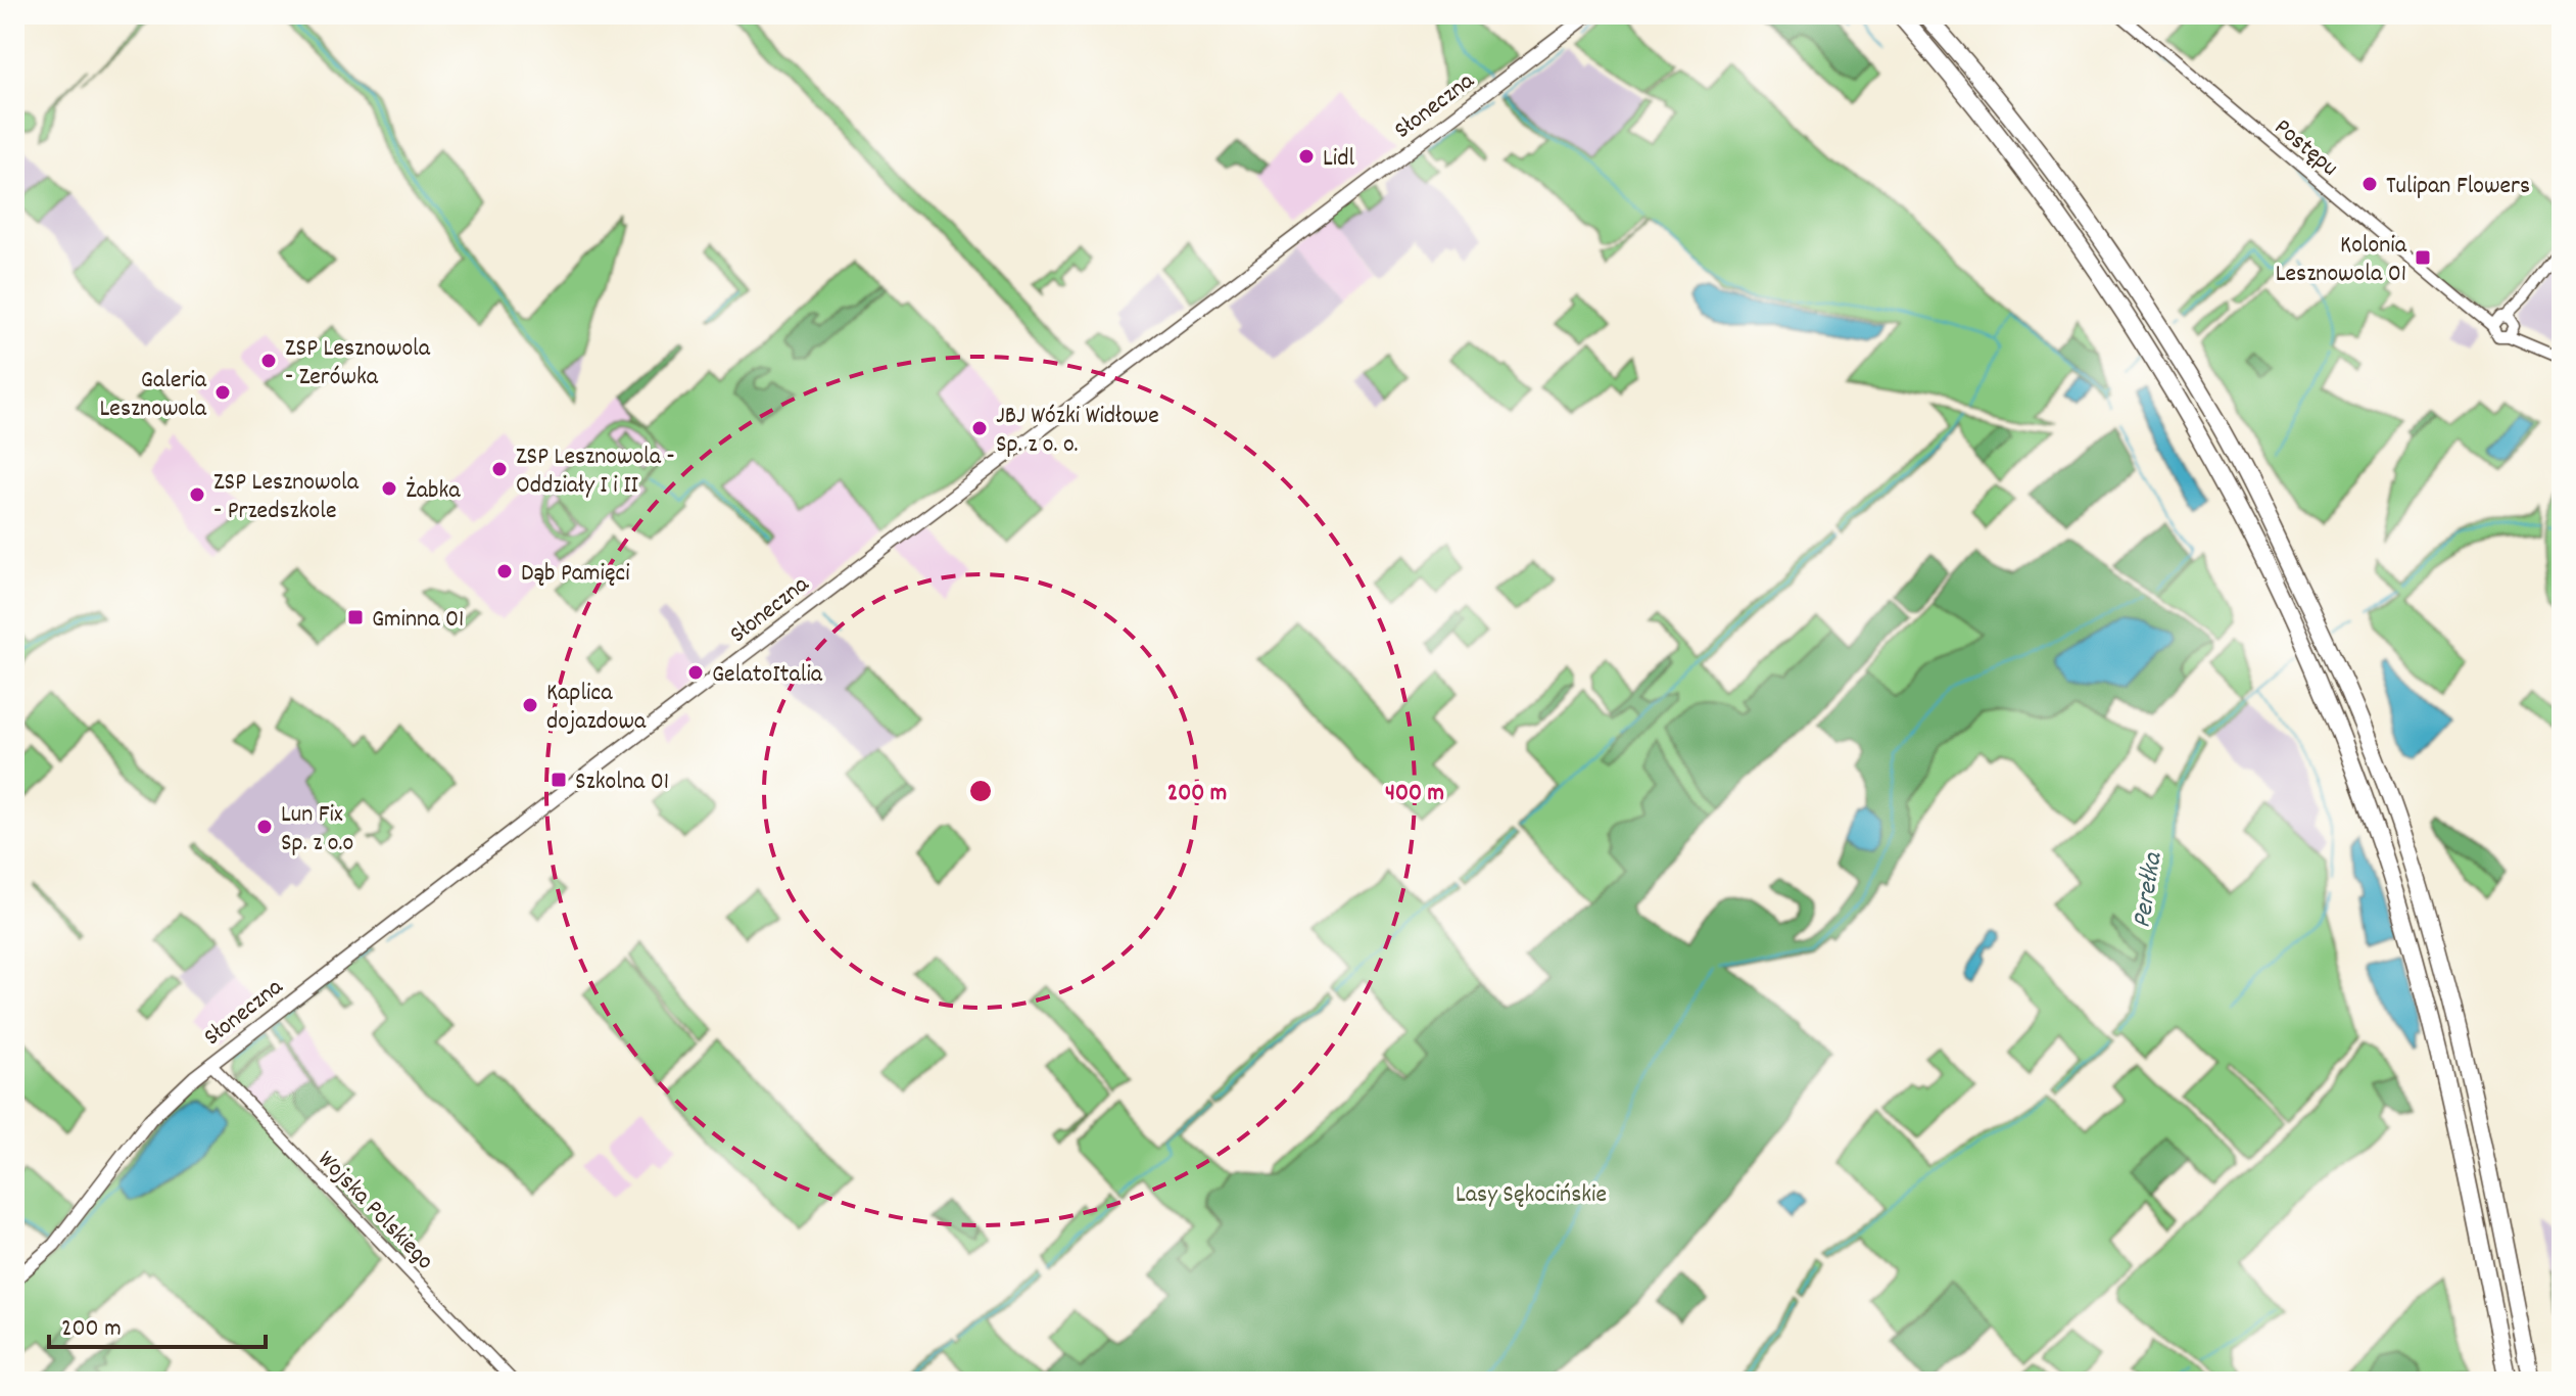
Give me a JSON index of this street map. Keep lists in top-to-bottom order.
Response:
{
  "streets": {
    "main road": ["Słoneczna"],
    "street": ["Postępu", "Wojska Polskiego"]
  },
  "crossings": [
    ["Słoneczna", "Wojska Polskiego"]
  ],
  "water": ["Perełka"],
  "parks": ["Lasy Sękocińskie"],
  "places": {
    "other": [
      "Lidl",
      "Tulipan Flowers",
      "ZSP Lesznowola - Zerówka",
      "Galeria Lesznowola",
      "JBJ Wózki Widłowe Sp. z o. o.",
      "ZSP Lesznowola - Oddziały I i II",
      "Żabka",
      "ZSP Lesznowola - Przedszkole",
      "Dąb Pamięci",
      "GelatoItalia",
      "Kaplica dojazdowa",
      "Lun Fix Sp. z o.o"
    ],
    "transit": ["Kolonia Lesznowola 01", "Gminna 01", "Szkolna 01"]
  },
  "scale_bar": "200 m",
  "rings": ["200 m", "400 m"]
}
